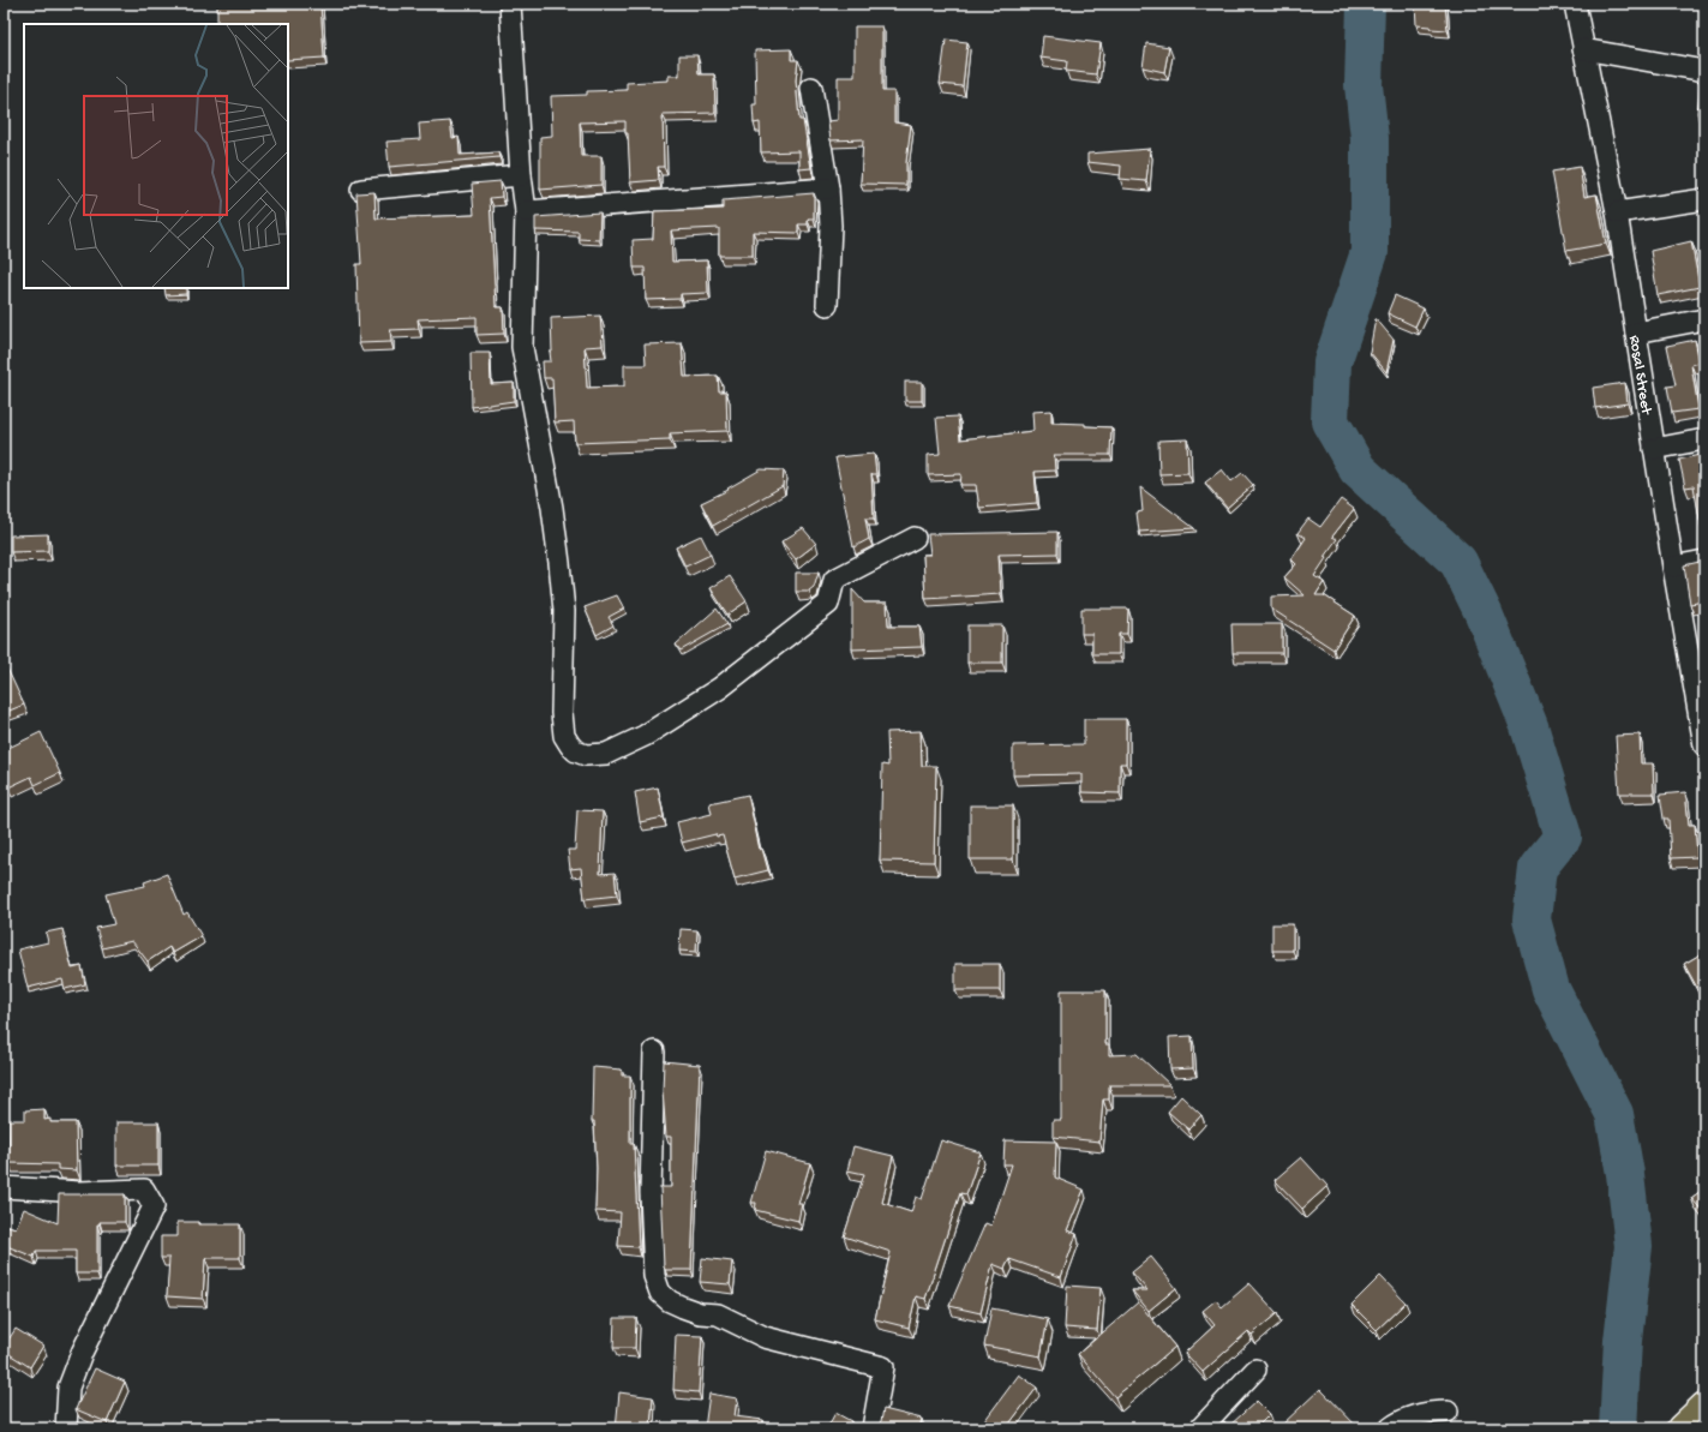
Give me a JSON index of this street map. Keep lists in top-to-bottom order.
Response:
{
  "streets": {
    "street": ["Rosal Street"]
  }
}
